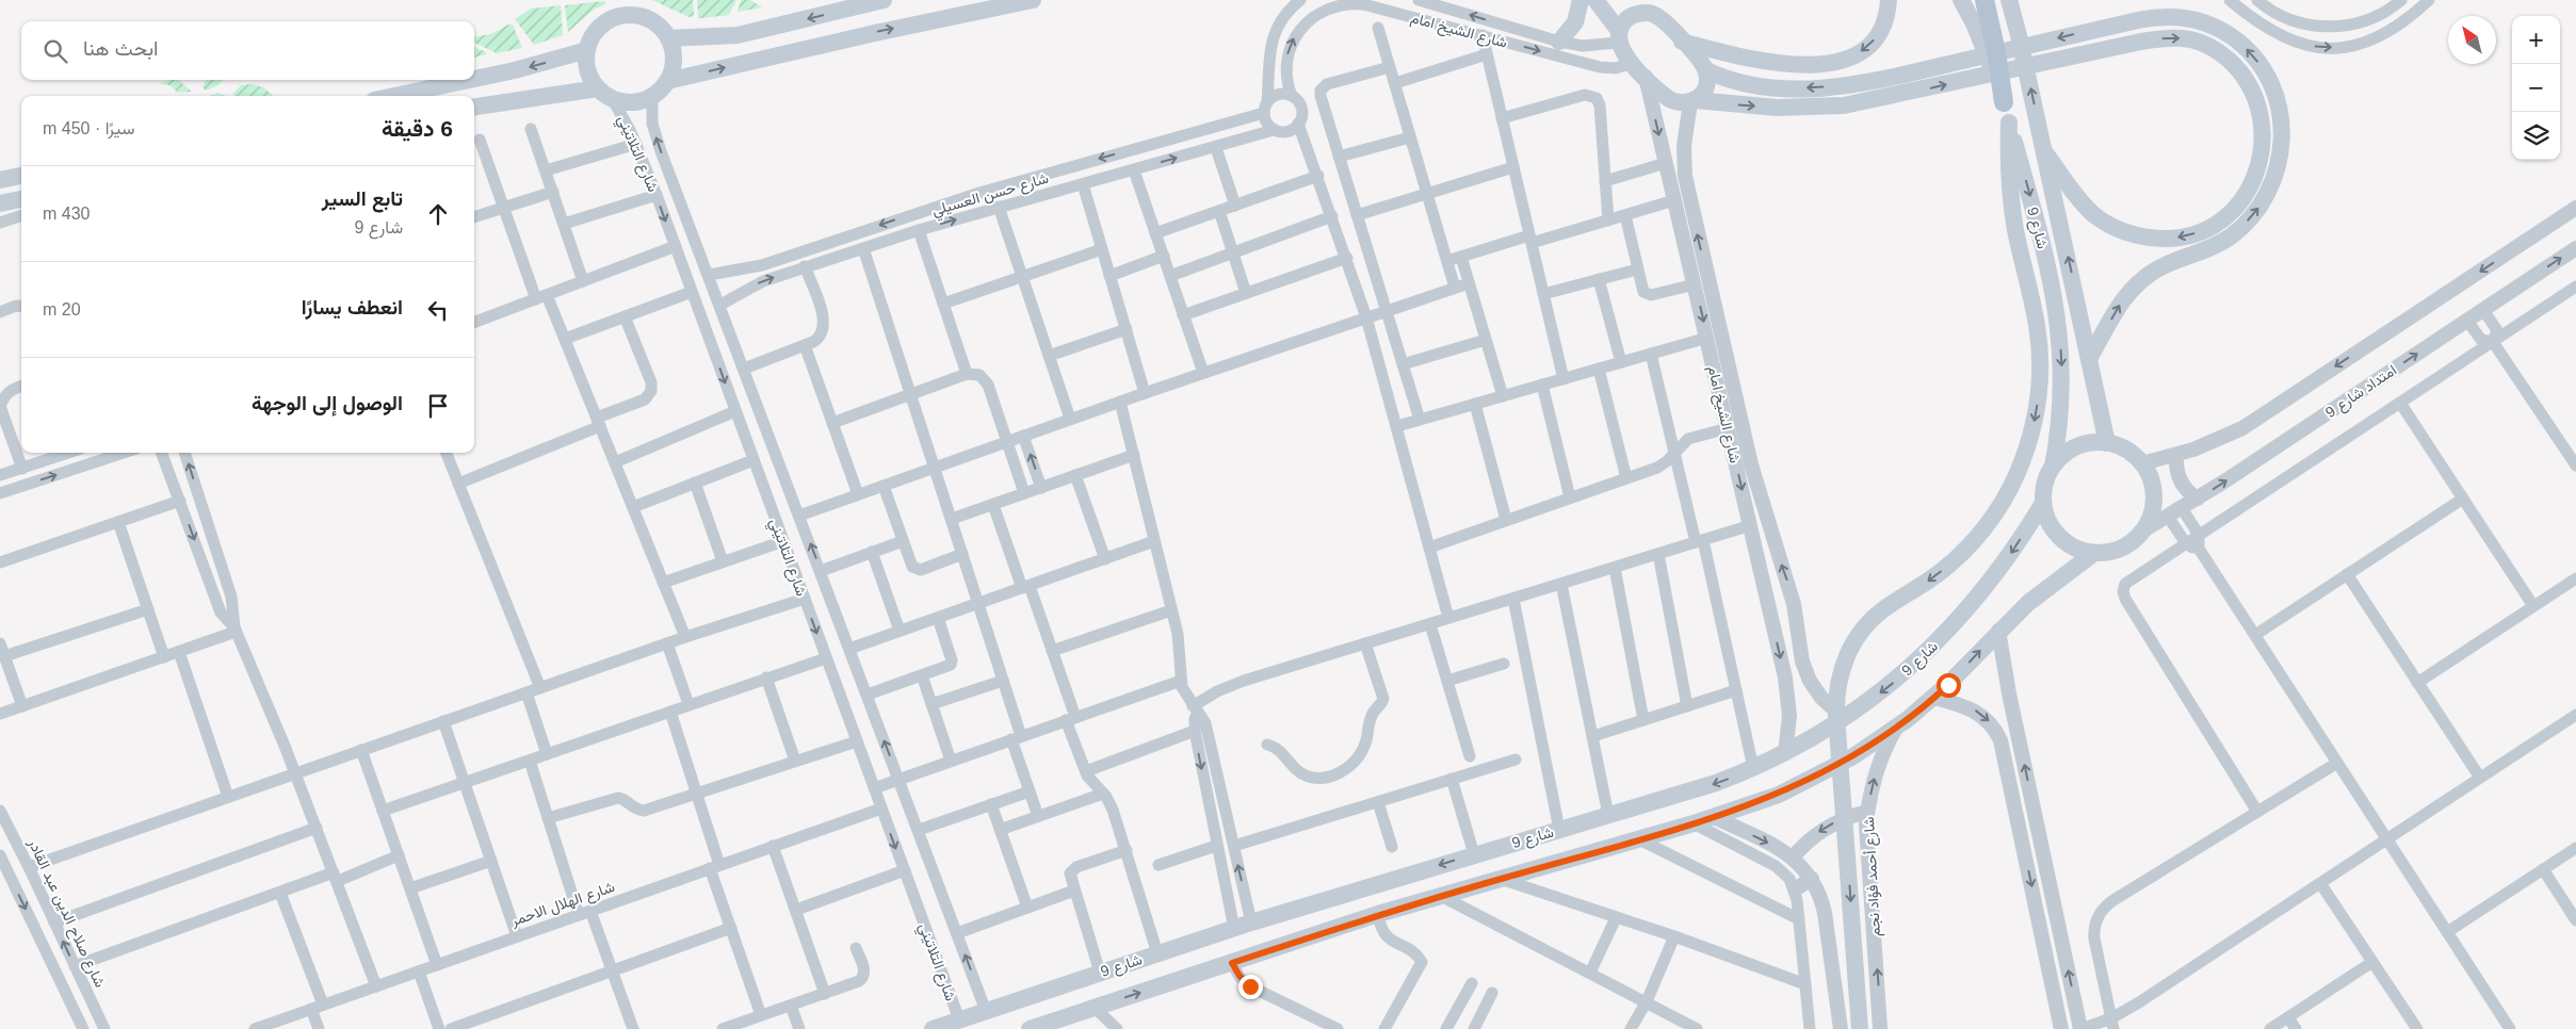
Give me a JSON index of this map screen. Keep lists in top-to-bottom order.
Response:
{
  "streets": {
    "main road": ["شارع 9"],
    "street": [
      "شارع الشيخ امام",
      "شارع التلاتيني",
      "شارع حسن العسيلي",
      "امتداد شارع 9",
      "شارع أحمد فؤاد نجم",
      "شارع الهلال الاحمر",
      "شارع صلاح الدين عبد القادر"
    ]
  },
  "crossings": [
    ["شارع الشيخ امام", "شارع حسن العسيلي"],
    ["شارع الشيخ امام", "شارع 9"],
    ["شارع التلاتيني", "شارع حسن العسيلي"],
    ["شارع التلاتيني", "شارع 9"],
    ["شارع التلاتيني", "شارع الهلال الاحمر"],
    ["شارع 9", "امتداد شارع 9"]
  ],
  "north": "top left",
  "page": {
    "map_buttons": ["+", "−"],
    "search": "ابحث هنا",
    "heading": ["6 دقيقة", "سيرًا · 450 m"],
    "list": [
      ["تابع السير", "شارع 9", "430 m"],
      ["انعطف يسارًا", "20 m"],
      "الوصول إلى الوجهة"
    ]
  }
}
